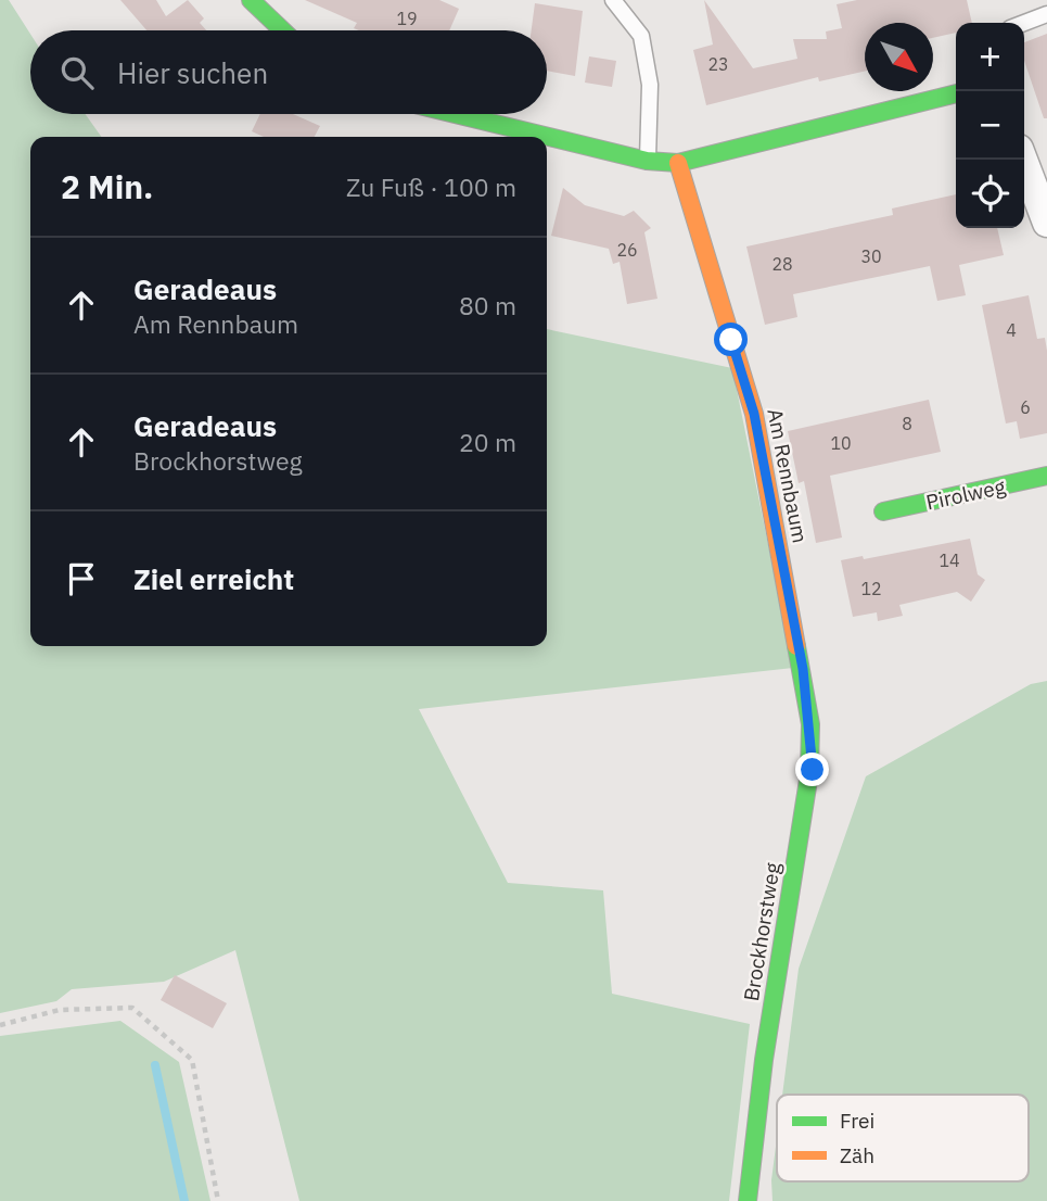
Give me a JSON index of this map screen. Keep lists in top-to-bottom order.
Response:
{
  "streets": {
    "street": ["Am Rennbaum", "Pirolweg", "Brockhorstweg"]
  },
  "crossings": [
    ["Am Rennbaum", "Brockhorstweg"]
  ],
  "house_numbers": [
    "19",
    "23",
    "26",
    "30",
    "28",
    "4",
    "6",
    "8",
    "10",
    "14",
    "12"
  ],
  "legend": ["Frei", "Zäh"],
  "north": "bottom right",
  "page": {
    "map_buttons": ["+", "−"],
    "search": "Hier suchen",
    "heading": ["2 Min.", "Zu Fuß · 100 m"],
    "list": [
      ["Geradeaus", "Am Rennbaum", "80 m"],
      ["Geradeaus", "Brockhorstweg", "20 m"],
      "Ziel erreicht"
    ]
  }
}
